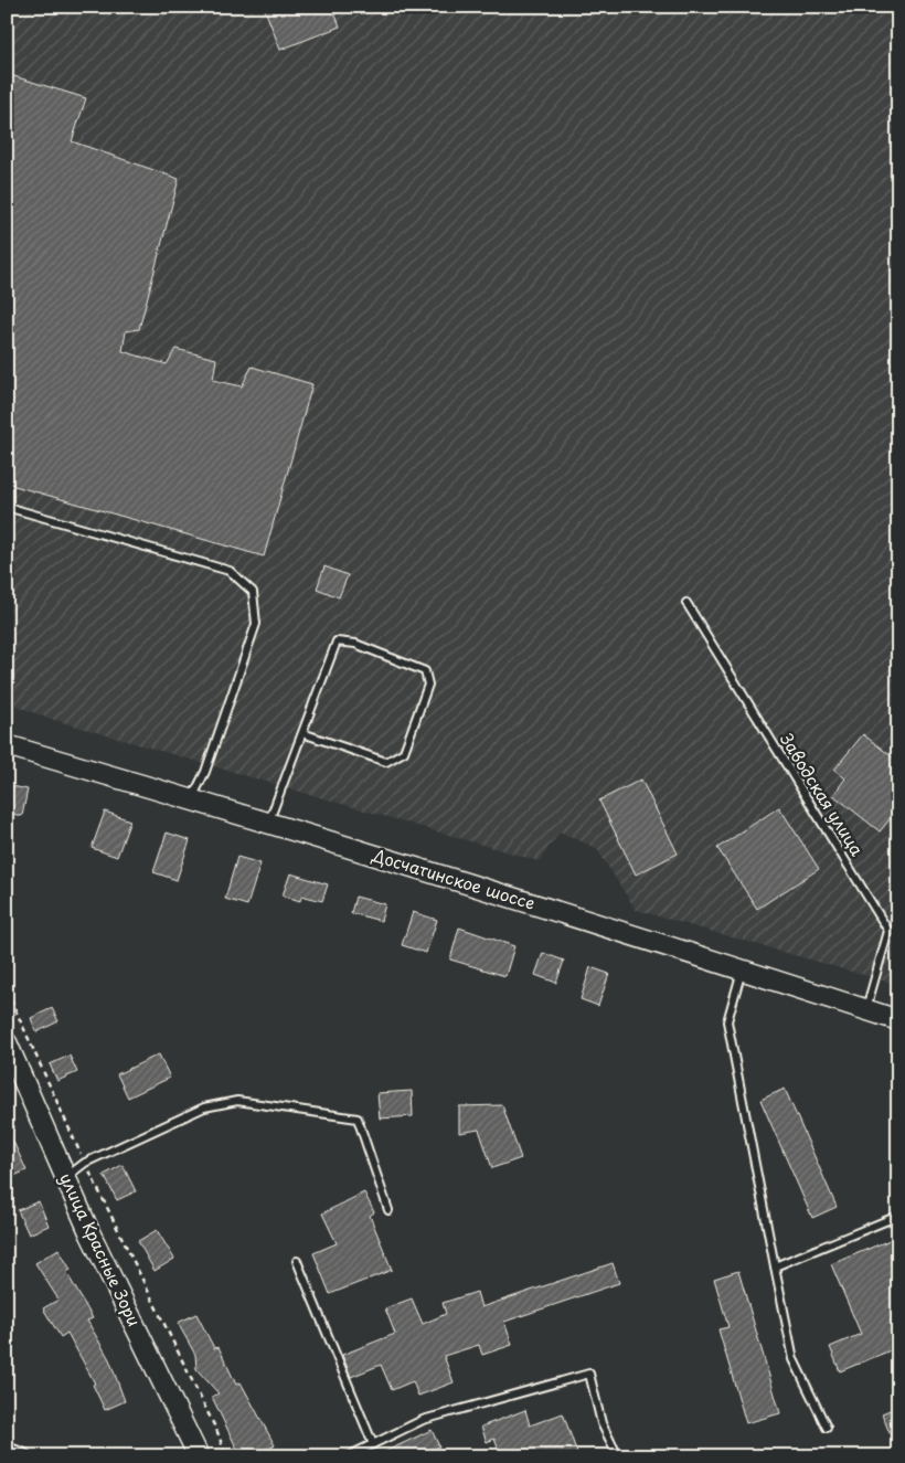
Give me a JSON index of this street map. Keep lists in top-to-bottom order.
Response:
{
  "streets": {
    "street": ["Досчатинское шоссе", "улица Красные Зори"],
    "lane": ["Заводская улица"]
  },
  "crossings": [
    ["Заводская улица", "Досчатинское шоссе"]
  ]
}
